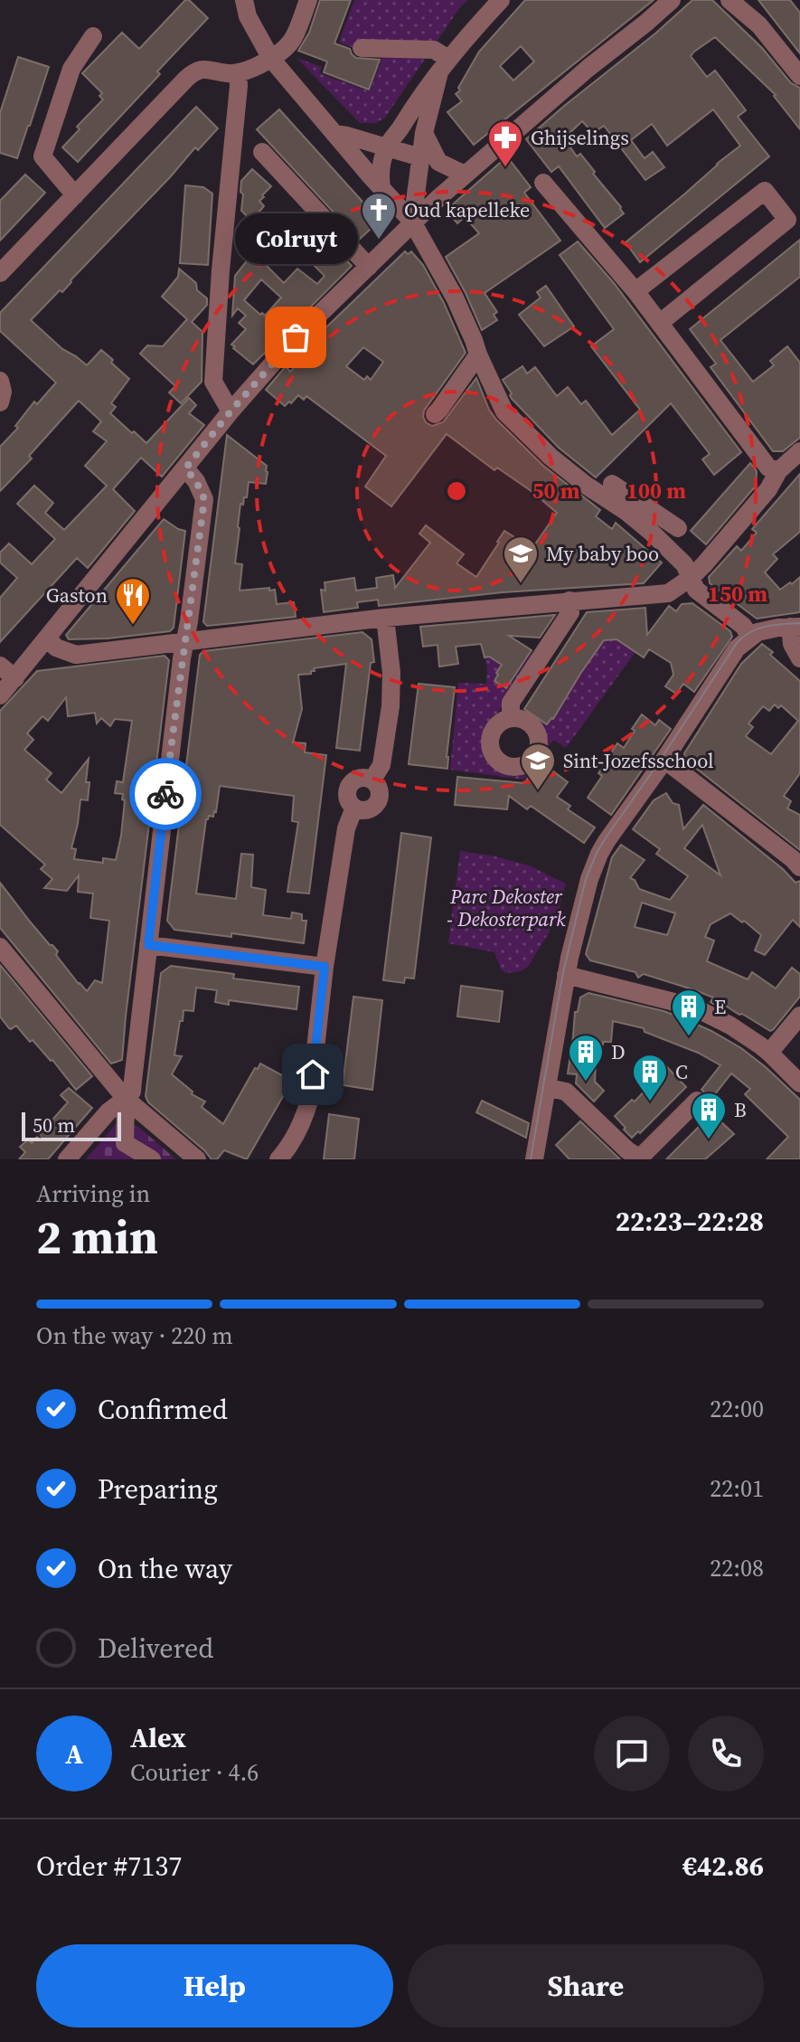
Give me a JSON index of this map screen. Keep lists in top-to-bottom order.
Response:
{
  "parks": ["Parc Dekoster - Dekosterpark"],
  "places": {
    "pharmacy": ["Ghijselings"],
    "church": ["Oud kapelleke"],
    "other": ["Colruyt"],
    "school or university": ["My baby boo", "Sint-Jozefsschool"],
    "restaurant": ["Gaston"],
    "building": [
      "E",
      "D",
      "C",
      "B"
    ]
  },
  "scale_bar": "50 m",
  "page": {
    "bubble": "Colruyt",
    "scale": "50 m",
    "heading": ["2 min", "Arriving in", "22:23–22:28"],
    "panel": [
      "Alex",
      "Courier · 4.6",
      "Order #7137",
      "€42.86"
    ],
    "bar": "On the way · 220 m",
    "list": [
      ["Confirmed", "22:00"],
      ["Preparing", "22:01"],
      ["On the way", "22:08"],
      "Delivered"
    ],
    "round": "A",
    "buttons": ["Help", "Share"]
  },
  "rings": ["50 m", "100 m", "150 m"]
}
